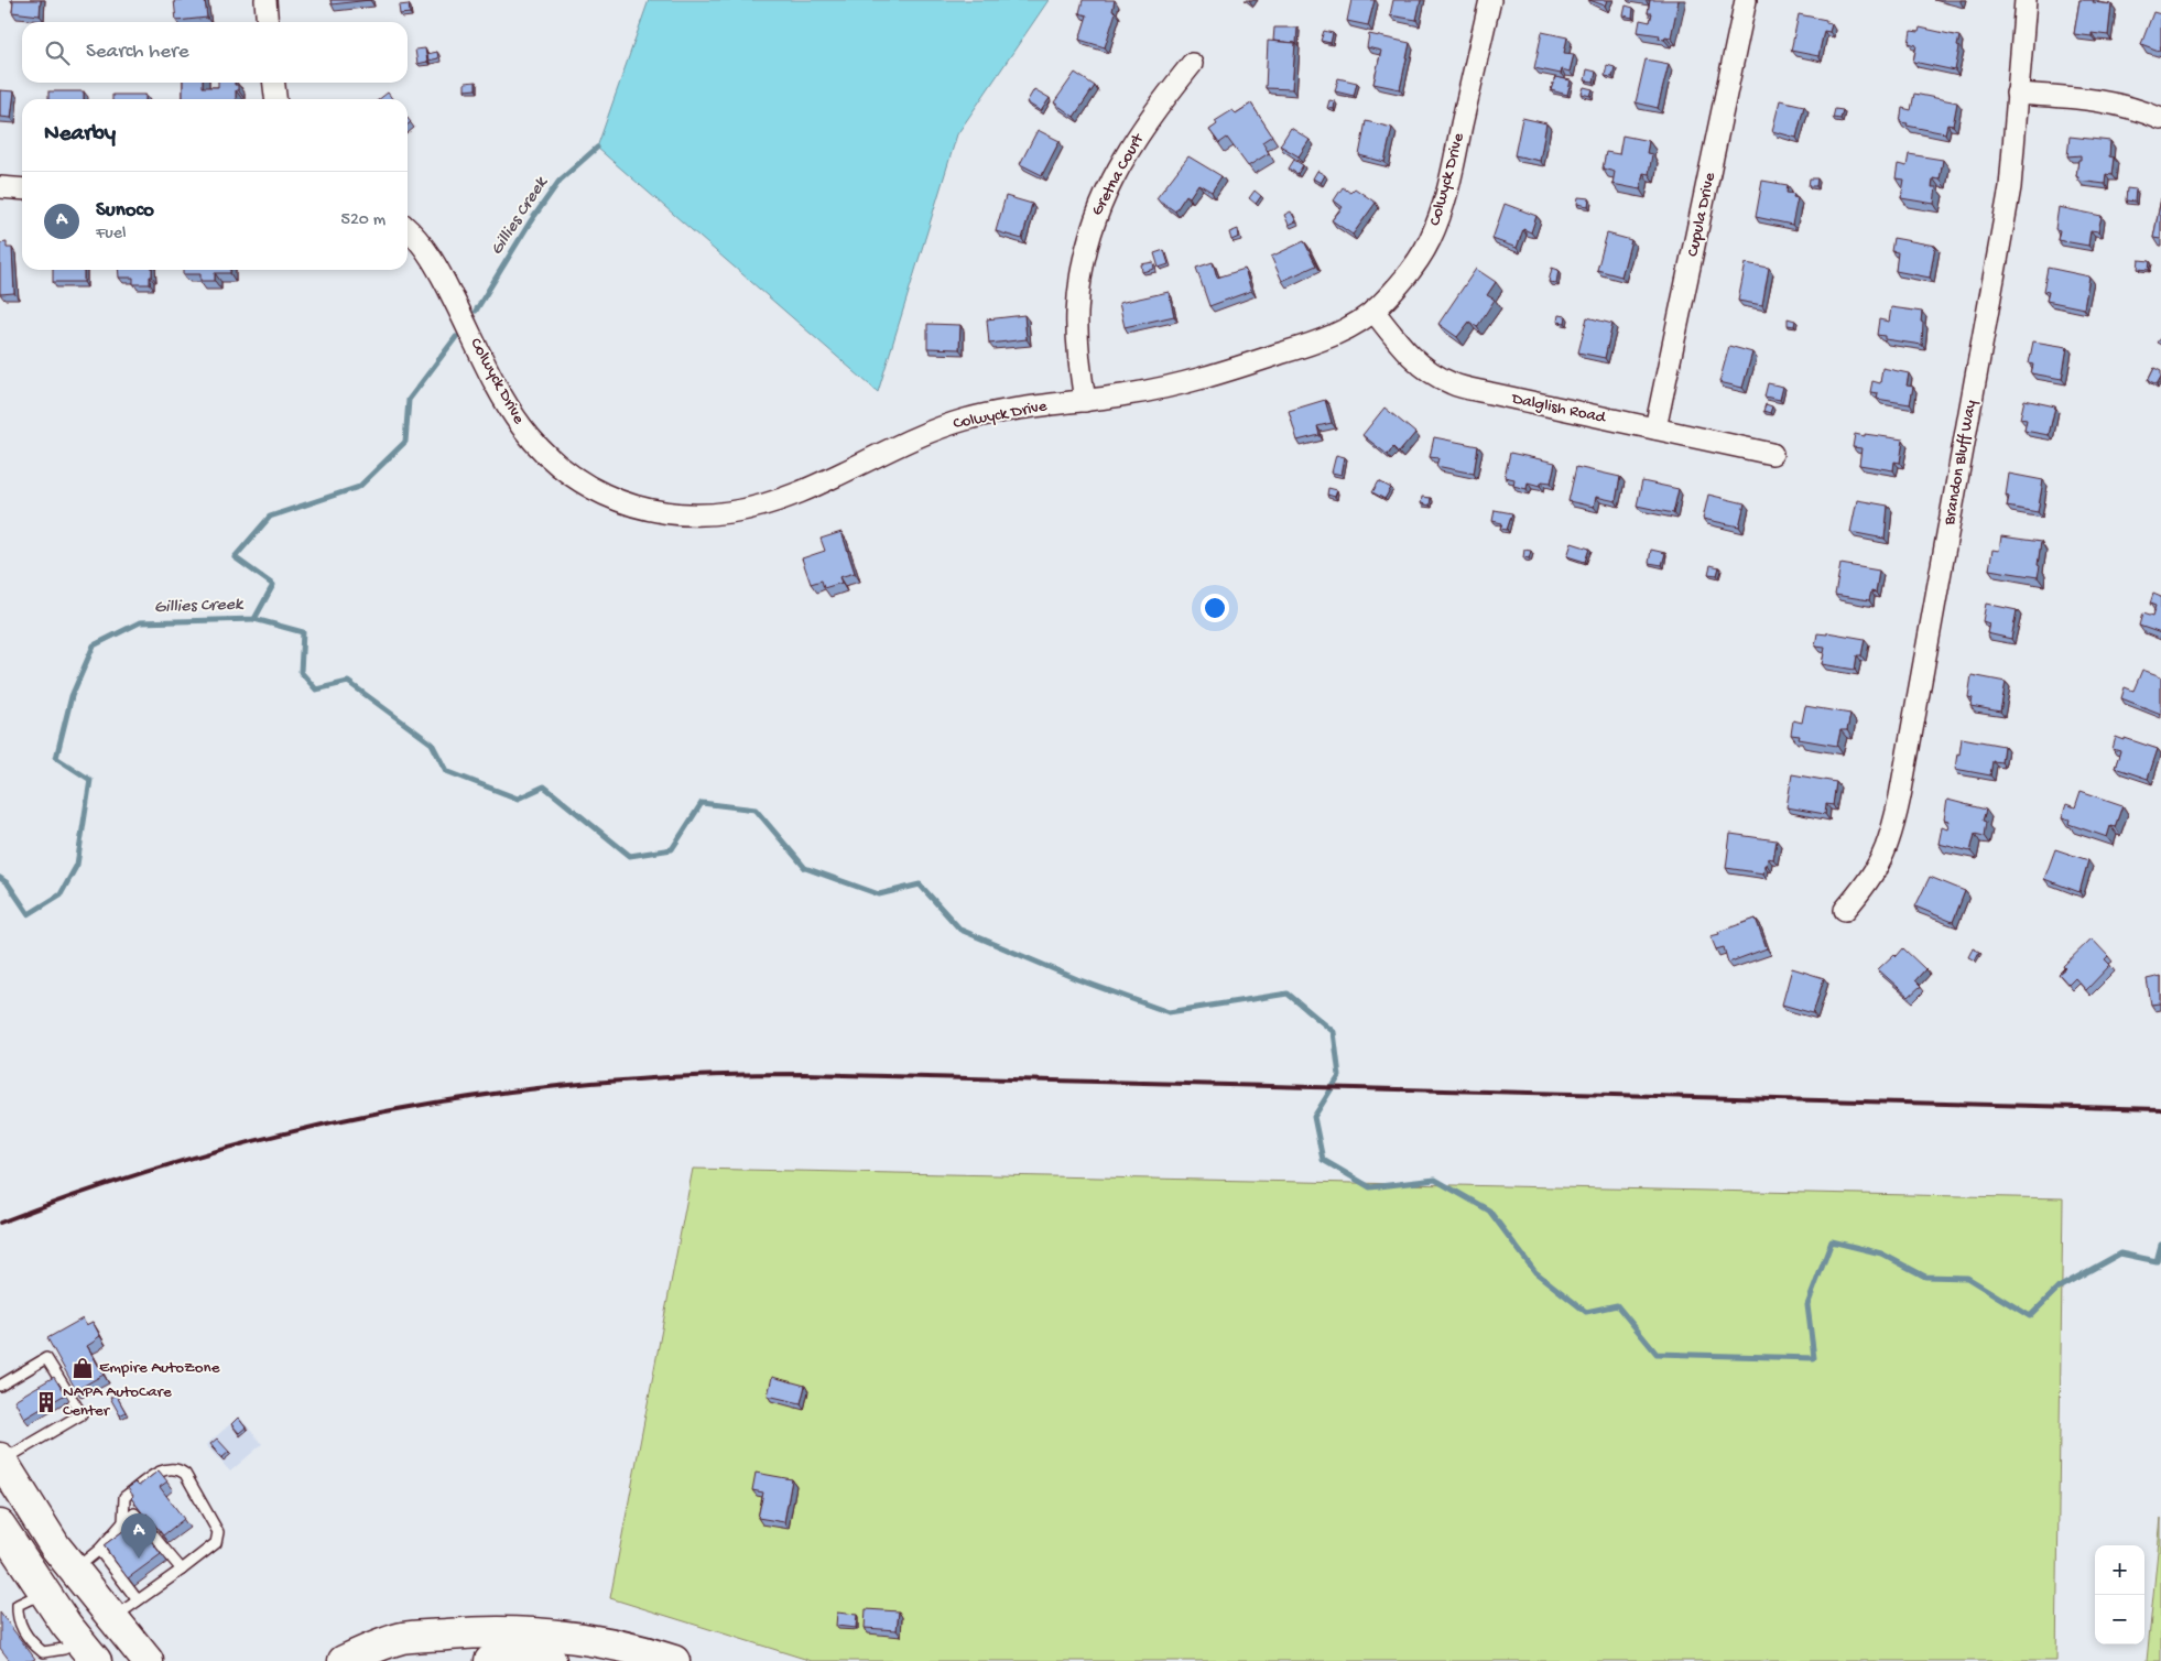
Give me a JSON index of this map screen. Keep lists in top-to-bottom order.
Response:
{
  "streets": {
    "street": [
      "Gretna Court",
      "Colwyck Drive",
      "Cupula Drive",
      "Dalglish Road",
      "Brandon Bluff Way"
    ]
  },
  "crossings": [
    ["Gretna Court", "Colwyck Drive"],
    ["Colwyck Drive", "Dalglish Road"],
    ["Cupula Drive", "Dalglish Road"]
  ],
  "water": ["Gillies Creek"],
  "places": {
    "shop": ["Empire AutoZone"],
    "building": ["NAPA AutoCare Center"]
  },
  "page": {
    "search": "Search here",
    "heading": "Nearby",
    "list": [
      {
        "mark": "A",
        "name": "Sunoco",
        "note": "Fuel",
        "value": "520 m"
      }
    ],
    "pins": "A",
    "map_buttons": ["+", "−"]
  }
}
